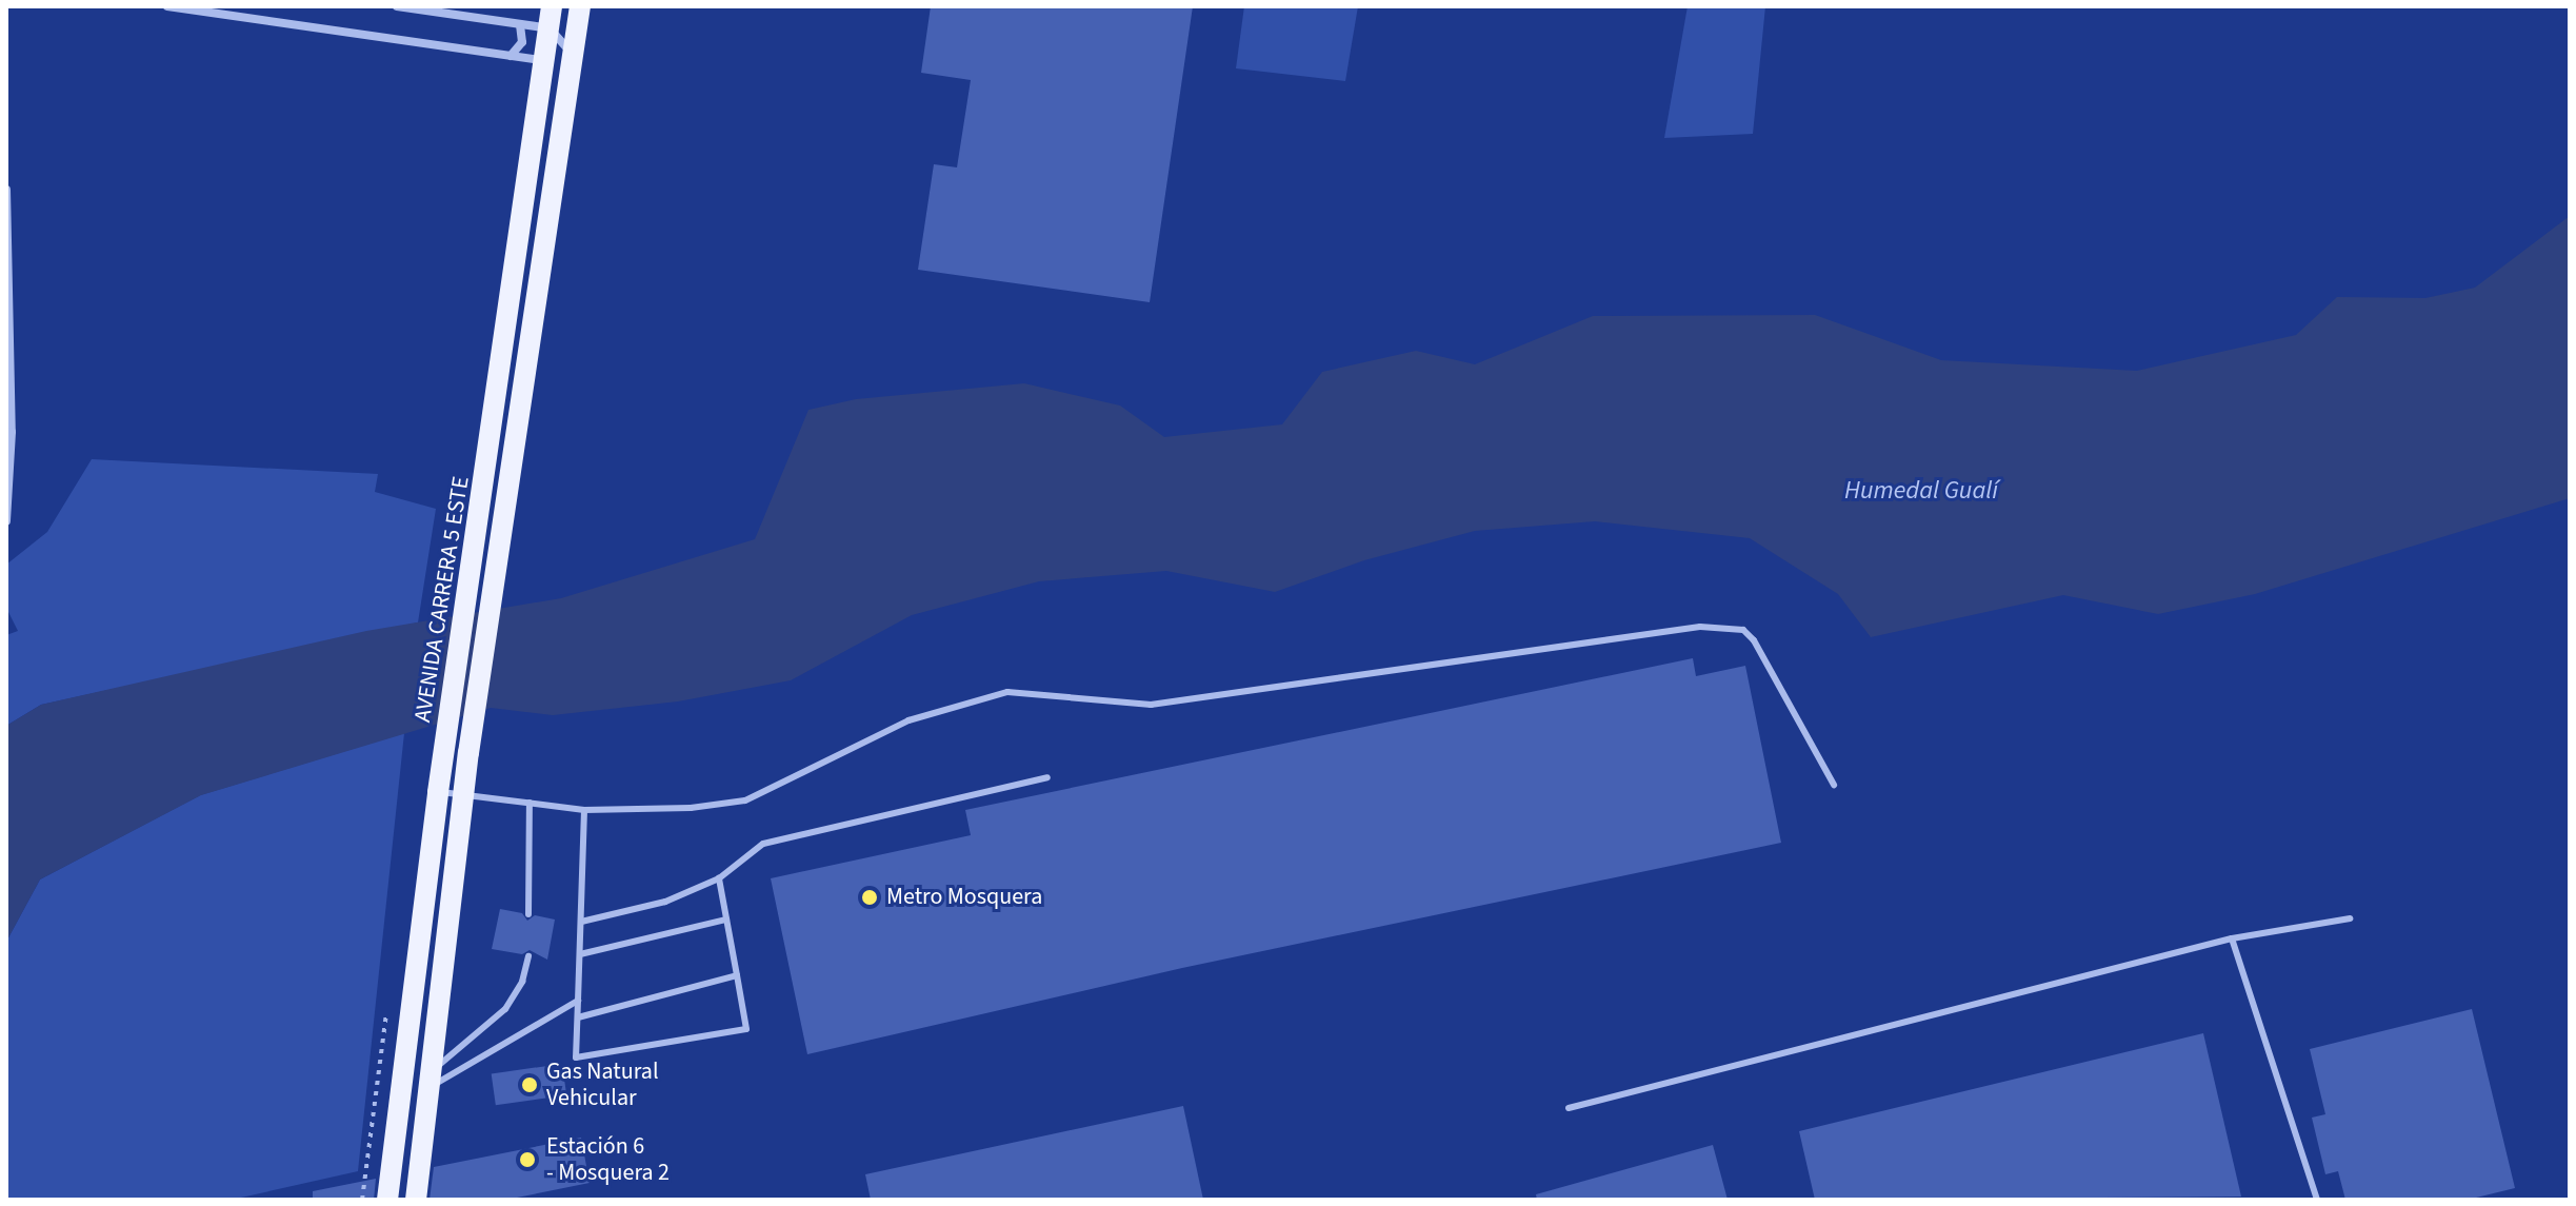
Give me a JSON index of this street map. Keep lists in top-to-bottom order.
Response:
{
  "streets": {
    "main road": ["AVENIDA CARRERA 5 ESTE"]
  },
  "water": ["Humedal Gualí"],
  "places": ["Metro Mosquera", "Gas Natural Vehicular", "Estación 6 - Mosquera 2"]
}
